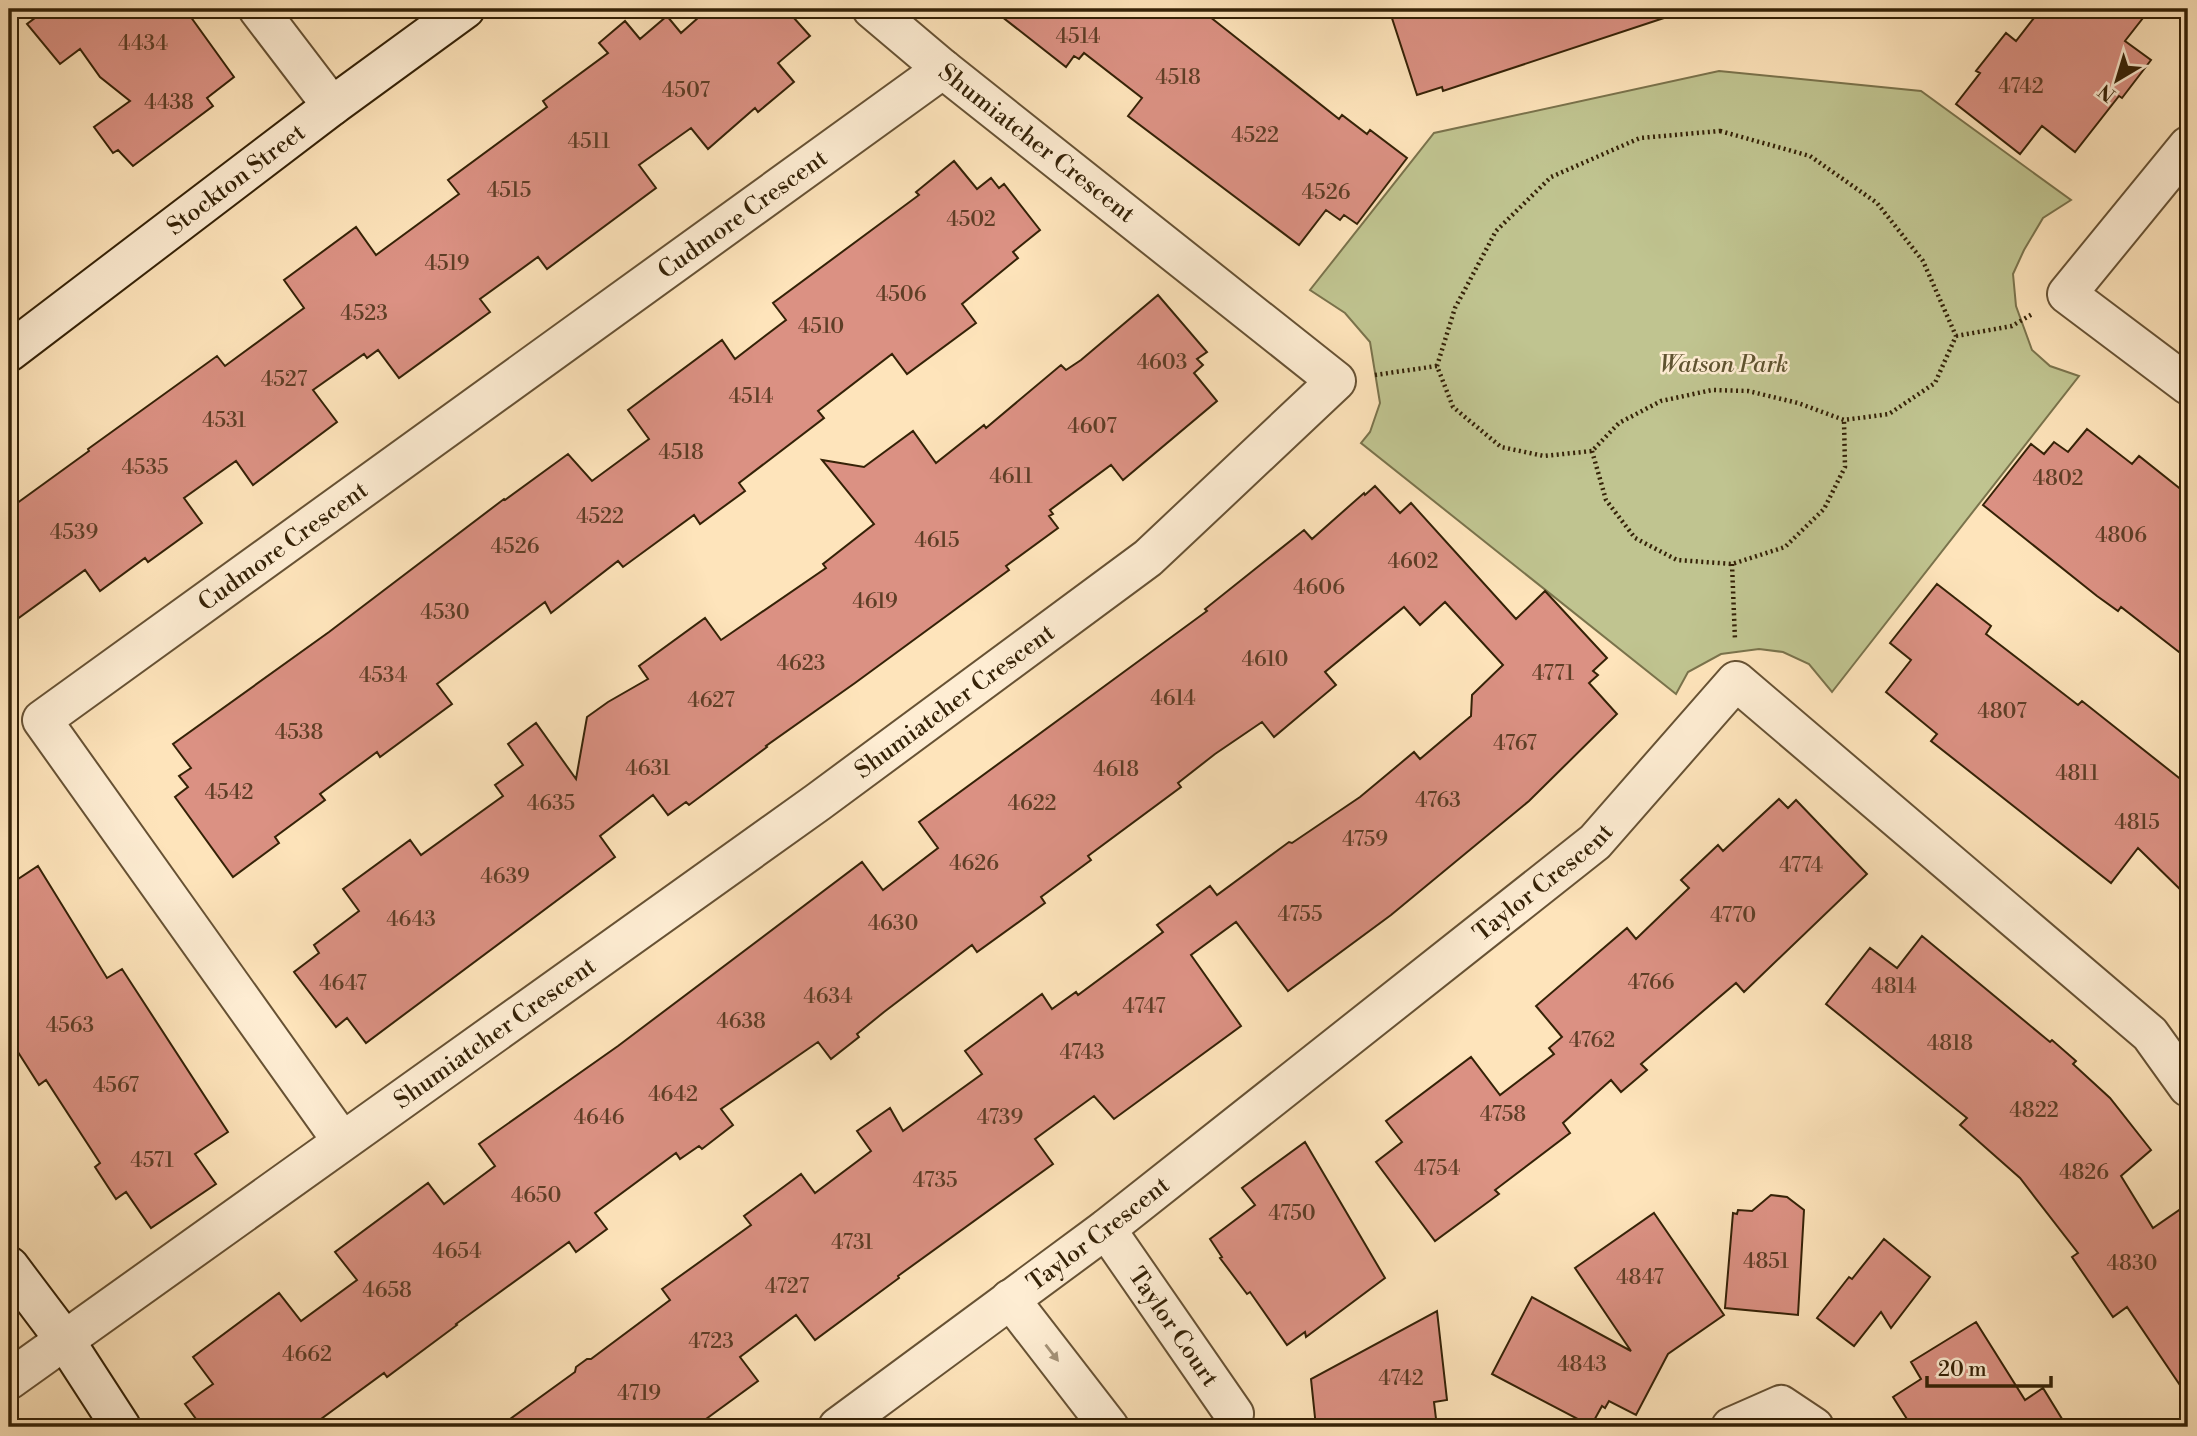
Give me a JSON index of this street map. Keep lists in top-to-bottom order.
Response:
{
  "streets": {
    "street": [
      "Shumiatcher Crescent",
      "Stockton Street",
      "Cudmore Crescent",
      "Taylor Crescent",
      "Taylor Court"
    ]
  },
  "crossings": [
    ["Shumiatcher Crescent", "Cudmore Crescent"],
    ["Taylor Crescent", "Taylor Court"]
  ],
  "parks": ["Watson Park"],
  "house_numbers": [
    "4514",
    "4434",
    "4518",
    "4742",
    "4507",
    "4438",
    "4522",
    "4511",
    "4515",
    "4526",
    "4502",
    "4519",
    "4506",
    "4523",
    "4510",
    "4603",
    "4527",
    "4514",
    "4531",
    "4607",
    "4518",
    "4535",
    "4611",
    "4802",
    "4522",
    "4539",
    "4806",
    "4615",
    "4526",
    "4602",
    "4606",
    "4619",
    "4530",
    "4610",
    "4623",
    "4771",
    "4534",
    "4614",
    "4627",
    "4807",
    "4538",
    "4767",
    "4631",
    "4618",
    "4811",
    "4542",
    "4763",
    "4635",
    "4622",
    "4815",
    "4759",
    "4626",
    "4774",
    "4639",
    "4755",
    "4770",
    "4643",
    "4630",
    "4766",
    "4647",
    "4814",
    "4634",
    "4747",
    "4638",
    "4563",
    "4762",
    "4818",
    "4743",
    "4567",
    "4642",
    "4822",
    "4758",
    "4646",
    "4739",
    "4571",
    "4754",
    "4826",
    "4735",
    "4650",
    "4750",
    "4731",
    "4654",
    "4851",
    "4830",
    "4847",
    "4727",
    "4658",
    "4723",
    "4662",
    "4843",
    "4742",
    "4719"
  ],
  "scale_bar": "20 m",
  "north": "bottom left"
}
